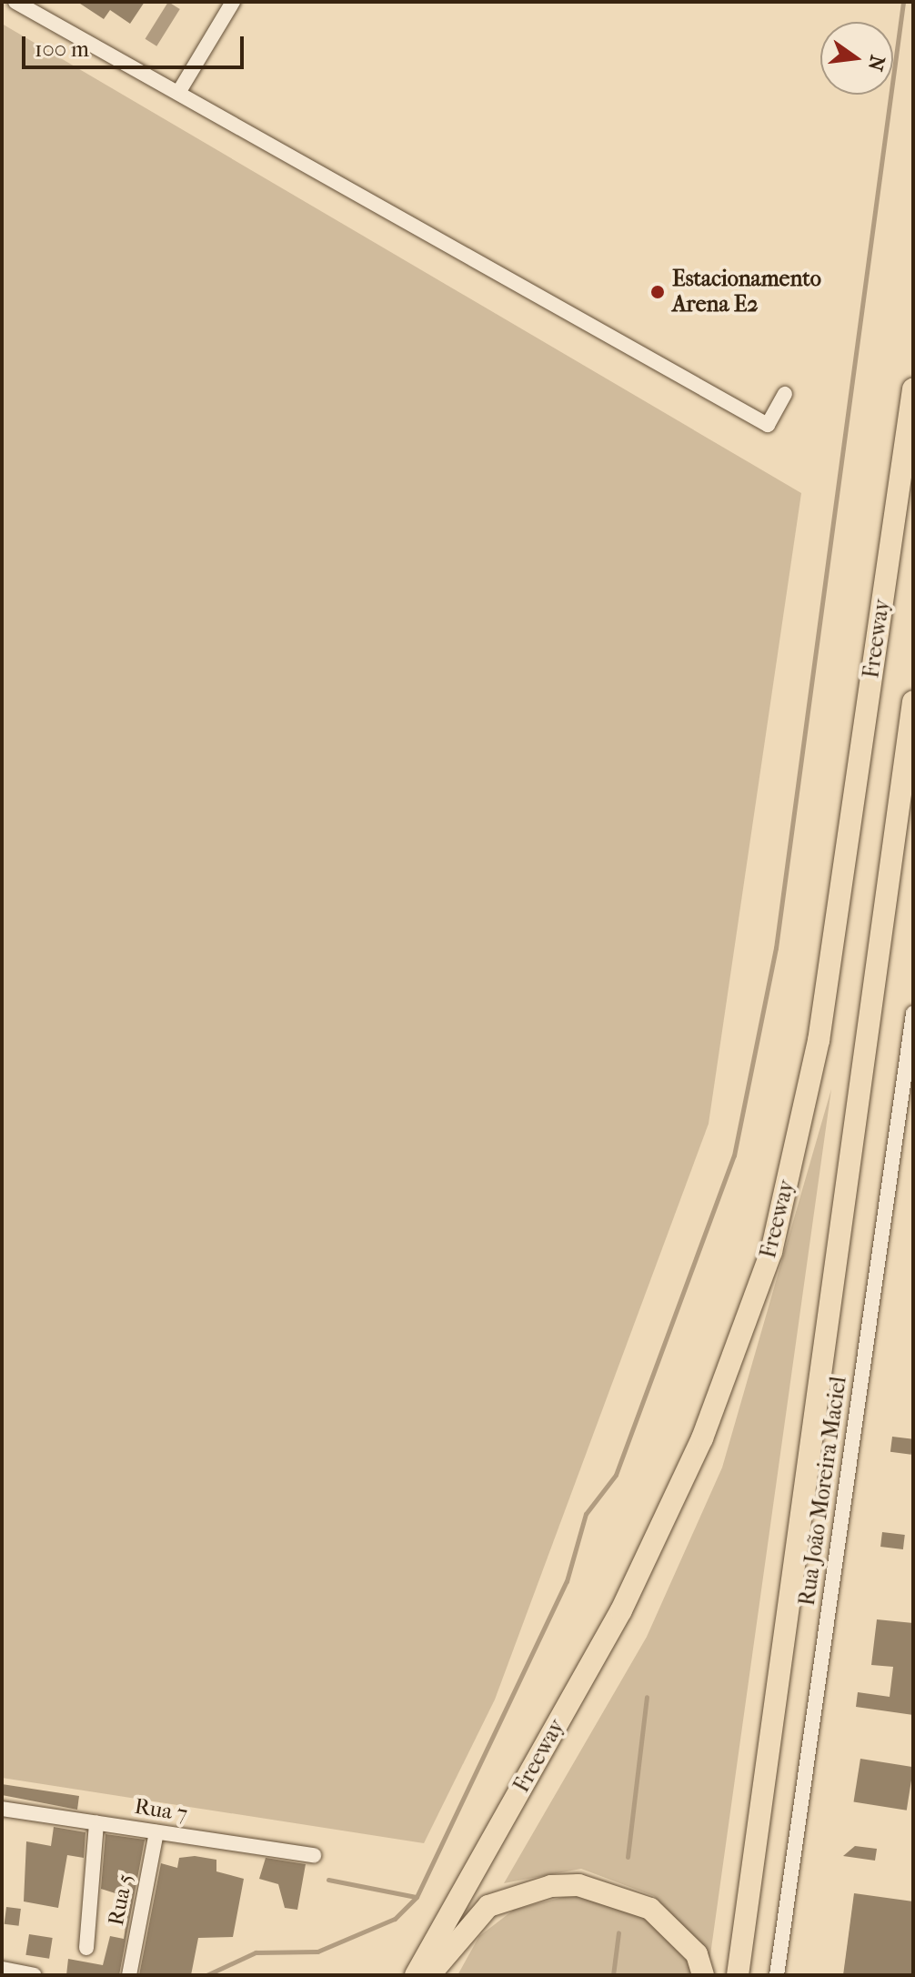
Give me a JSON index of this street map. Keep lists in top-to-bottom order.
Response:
{
  "streets": {
    "highway": ["Freeway"],
    "street": ["Rua João Moreira Maciel", "Rua 7", "Rua 5"]
  },
  "crossings": [
    ["Rua 7", "Rua 5"]
  ],
  "places": ["Estacionamento Arena E2"],
  "scale_bar": "100 m",
  "north": "right"
}
